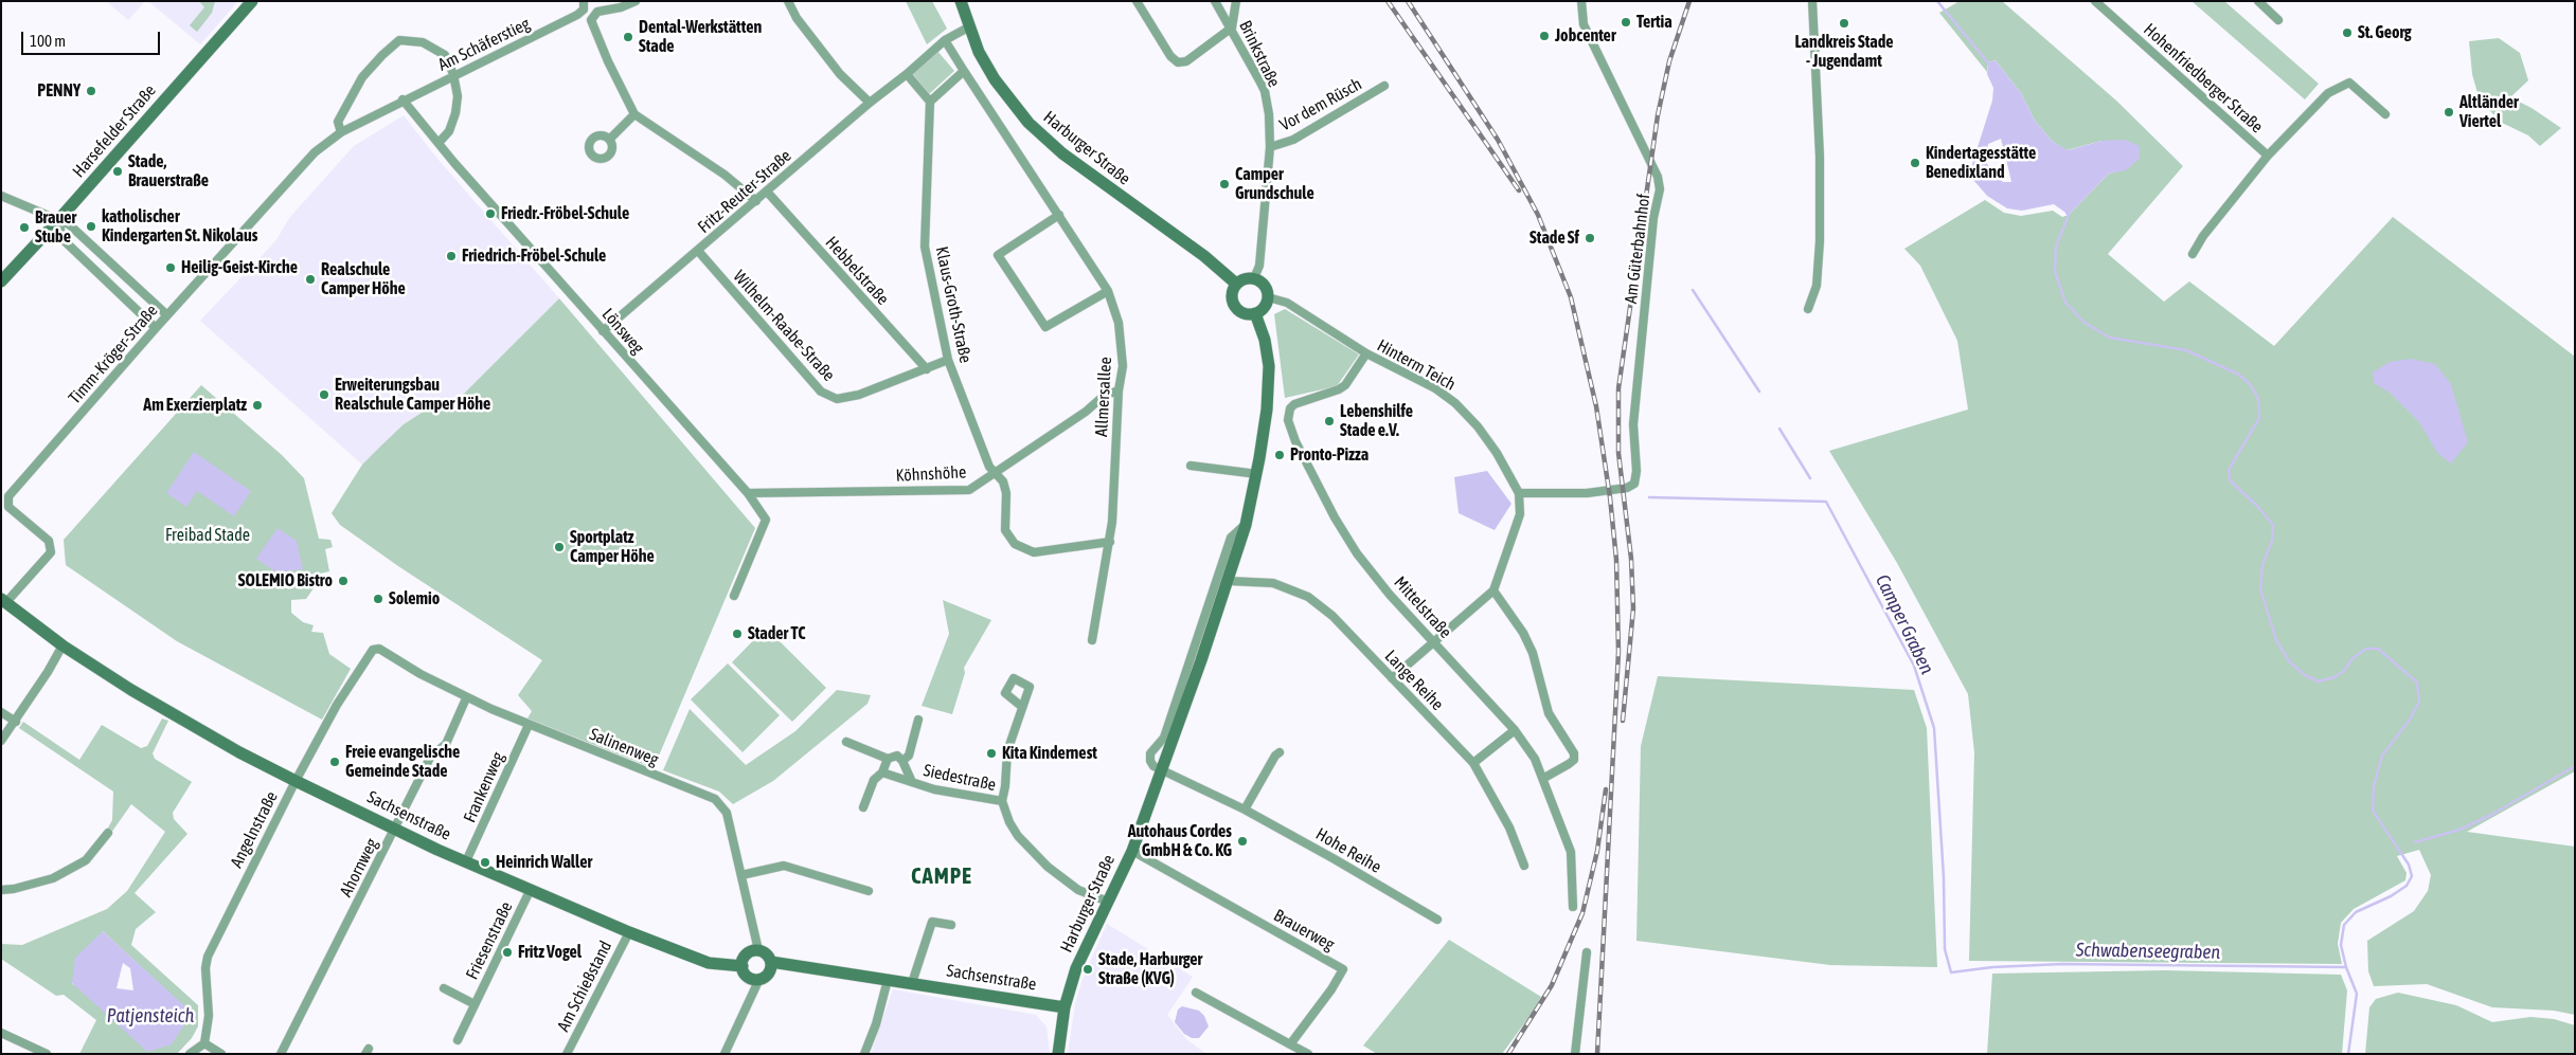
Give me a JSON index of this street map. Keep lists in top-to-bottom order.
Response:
{
  "streets": {
    "main road": ["Harsefelder Straße", "Harburger Straße", "Sachsenstraße"],
    "street": [
      "Am Schäferstieg",
      "Brinkstraße",
      "Hohenfriedberger Straße",
      "Vor dem Rüsch",
      "Fritz-Reuter-Straße",
      "Am Güterbahnhof",
      "Hebbelstraße",
      "Klaus-Groth-Straße",
      "Wilhelm-Raabe-Straße",
      "Lönsweg",
      "Timm-Kröger-Straße",
      "Hinterm Teich",
      "Allmersallee",
      "Köhnshöhe",
      "Mittelstraße",
      "Lange Reihe",
      "Salinenweg",
      "Siedestraße",
      "Frankenweg",
      "Angelnstraße",
      "Hohe Reihe",
      "Ahornweg",
      "Brauerweg",
      "Friesenstraße",
      "Am Schießstand"
    ]
  },
  "crossings": [
    ["Am Schäferstieg", "Lönsweg"],
    ["Am Schäferstieg", "Timm-Kröger-Straße"],
    ["Brinkstraße", "Vor dem Rüsch"],
    ["Brinkstraße", "Harburger Straße"],
    ["Brinkstraße", "Hinterm Teich"],
    ["Harburger Straße", "Fritz-Reuter-Straße"],
    ["Harburger Straße", "Hinterm Teich"],
    ["Harburger Straße", "Lange Reihe"],
    ["Harburger Straße", "Sachsenstraße"],
    ["Harburger Straße", "Hohe Reihe"],
    ["Harburger Straße", "Brauerweg"],
    ["Fritz-Reuter-Straße", "Hebbelstraße"],
    ["Fritz-Reuter-Straße", "Wilhelm-Raabe-Straße"],
    ["Fritz-Reuter-Straße", "Lönsweg"],
    ["Fritz-Reuter-Straße", "Allmersallee"],
    ["Am Güterbahnhof", "Hinterm Teich"],
    ["Hebbelstraße", "Wilhelm-Raabe-Straße"],
    ["Klaus-Groth-Straße", "Wilhelm-Raabe-Straße"],
    ["Klaus-Groth-Straße", "Allmersallee"],
    ["Klaus-Groth-Straße", "Köhnshöhe"],
    ["Lönsweg", "Timm-Kröger-Straße"],
    ["Lönsweg", "Köhnshöhe"],
    ["Timm-Kröger-Straße", "Sachsenstraße"],
    ["Hinterm Teich", "Mittelstraße"],
    ["Allmersallee", "Köhnshöhe"],
    ["Salinenweg", "Frankenweg"],
    ["Salinenweg", "Sachsenstraße"],
    ["Salinenweg", "Angelnstraße"],
    ["Salinenweg", "Ahornweg"],
    ["Frankenweg", "Sachsenstraße"],
    ["Sachsenstraße", "Angelnstraße"],
    ["Sachsenstraße", "Ahornweg"],
    ["Sachsenstraße", "Friesenstraße"],
    ["Sachsenstraße", "Am Schießstand"]
  ],
  "districts": ["CAMPE"],
  "water": ["Camper Graben", "Schwabenseegraben", "Patjensteich"],
  "parks": ["Freibad Stade"],
  "places": [
    "Tertia",
    "Landkreis Stade - Jugendamt",
    "St. Georg",
    "Jobcenter",
    "Dental-Werkstätten Stade",
    "PENNY",
    "Altländer Viertel",
    "Kindertagesstätte Benedixland",
    "Stade, Brauerstraße",
    "Camper Grundschule",
    "Friedr.-Fröbel-Schule",
    "katholischer Kindergarten St. Nikolaus",
    "Brauer Stube",
    "Stade Sf",
    "Friedrich-Fröbel-Schule",
    "Heilig-Geist-Kirche",
    "Realschule Camper Höhe",
    "Erweiterungsbau Realschule Camper Höhe",
    "Am Exerzierplatz",
    "Lebenshilfe Stade e.V.",
    "Pronto-Pizza",
    "Sportplatz Camper Höhe",
    "SOLEMIO Bistro",
    "Solemio",
    "Stader TC",
    "Kita Kindernest",
    "Freie evangelische Gemeinde Stade",
    "Autohaus Cordes GmbH & Co. KG",
    "Heinrich Waller",
    "Fritz Vogel",
    "Stade, Harburger Straße (KVG)"
  ],
  "scale_bar": "100 m"
}
